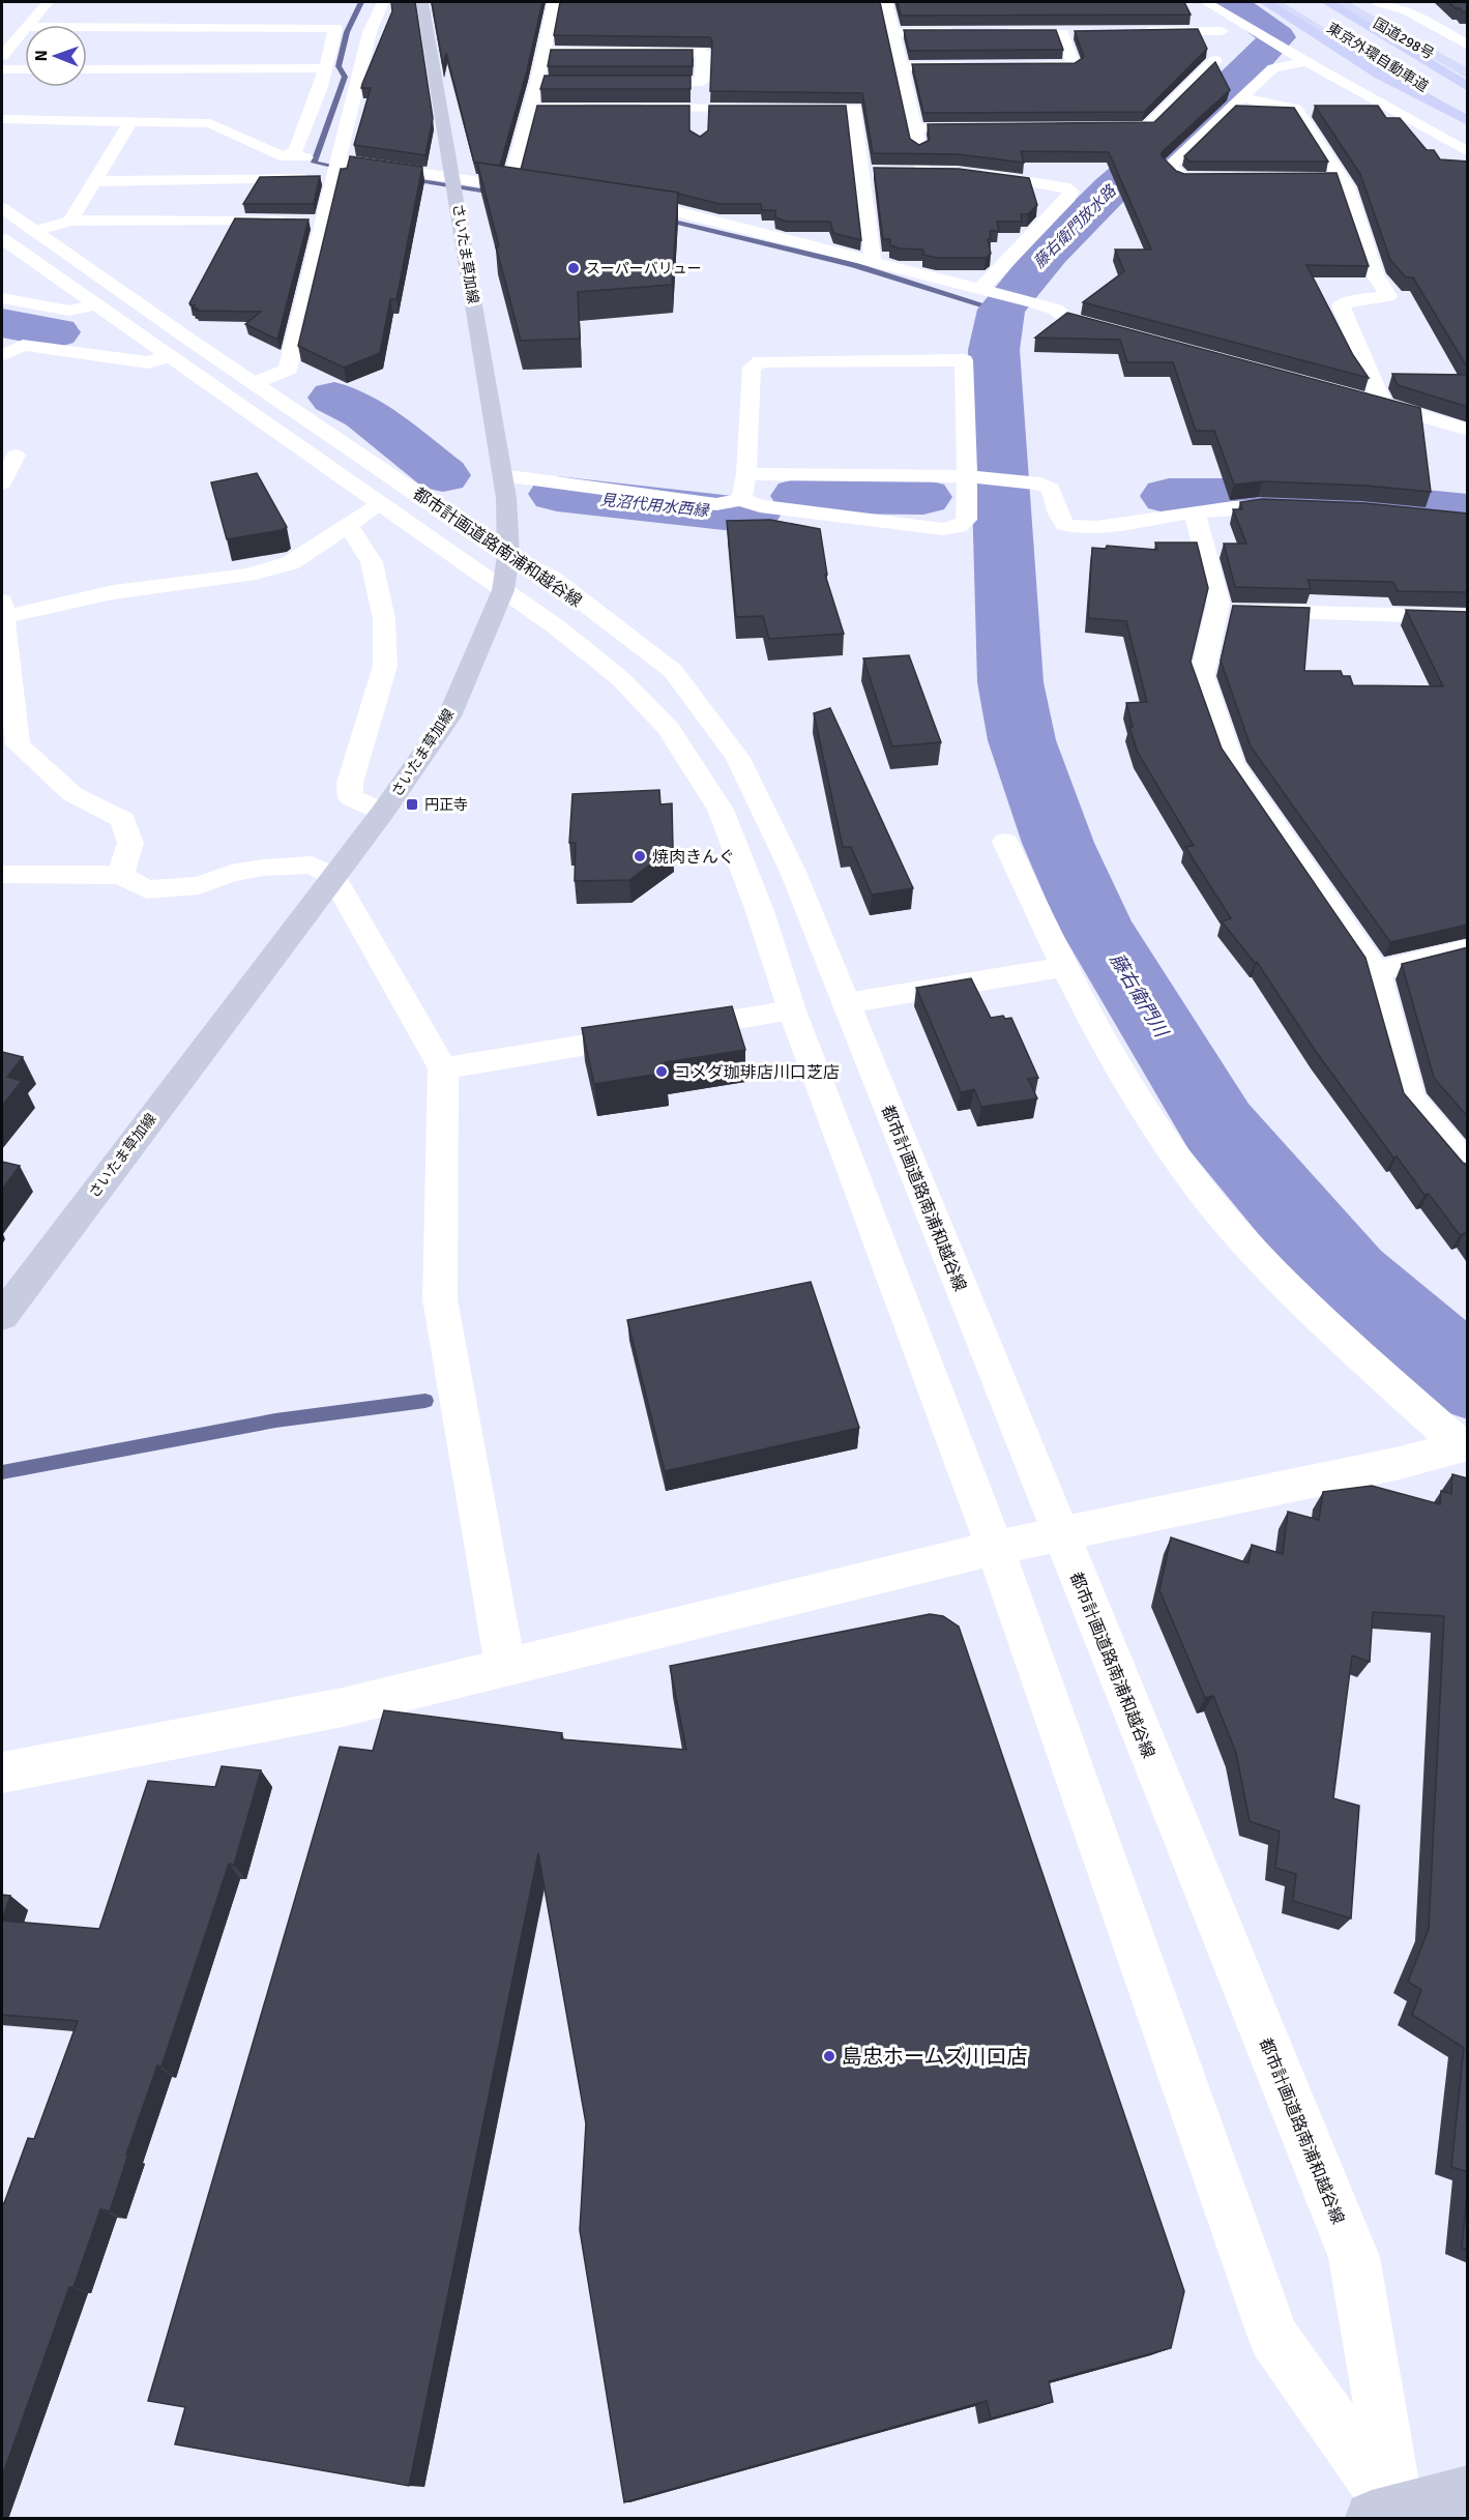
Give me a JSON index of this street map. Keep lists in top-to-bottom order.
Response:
{
  "streets": {
    "highway": ["国道298号", "東京外環自動車道"],
    "main road": ["さいたま草加線"],
    "street": ["都市計画道路南浦和越谷線"]
  },
  "crossings": [
    ["さいたま草加線", "都市計画道路南浦和越谷線"]
  ],
  "water": ["藤右衛門放水路", "見沼代用水西縁", "藤右衛門川"],
  "places": {
    "other": [
      "スーパーバリュー",
      "焼肉きんぐ",
      "コメダ珈琲店川口芝店",
      "島忠ホームズ川口店"
    ],
    "transit": ["円正寺"]
  },
  "north": "left"
}
